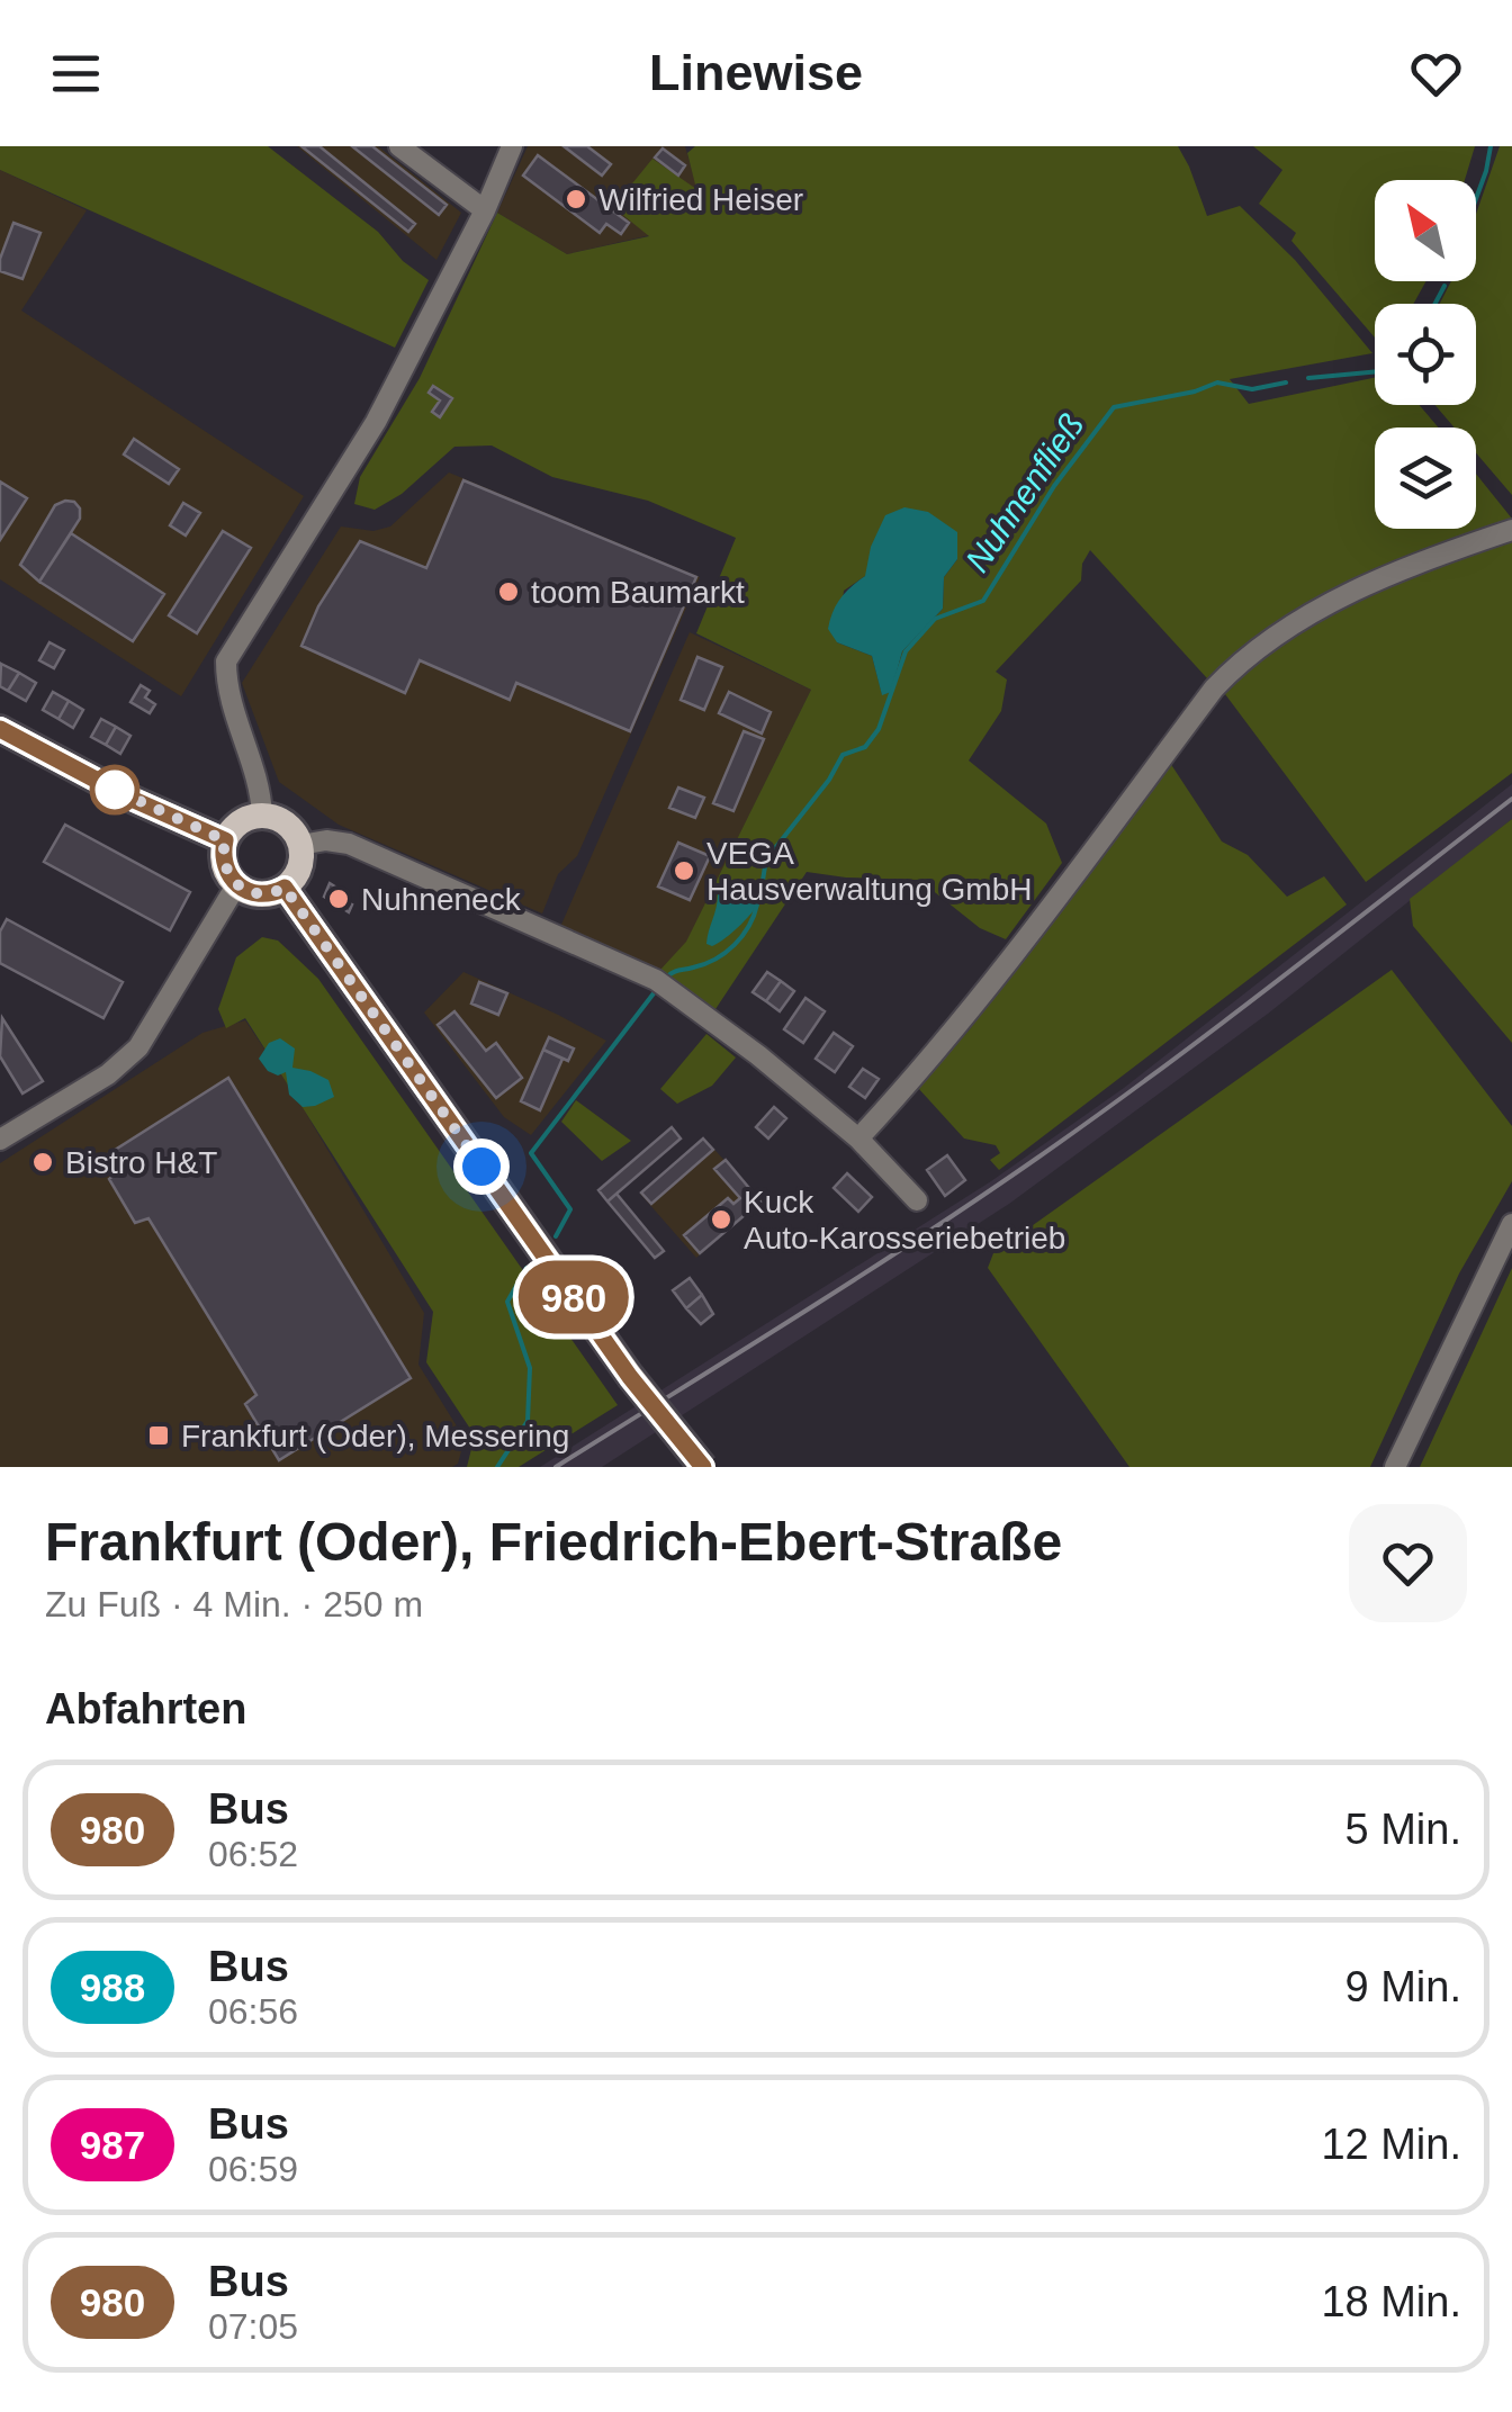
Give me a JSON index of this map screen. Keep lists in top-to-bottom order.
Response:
{
  "water": ["Nuhnenfließ"],
  "places": {
    "other": [
      "Wilfried Heiser",
      "toom Baumarkt",
      "VEGA Hausverwaltung GmbH",
      "Nuhneneck",
      "Bistro H&T",
      "Kuck Auto-Karosseriebetrieb"
    ],
    "transit": ["Frankfurt (Oder), Messering"]
  },
  "lines": ["bus line 980"],
  "north": "top left",
  "page": {
    "header": "Linewise",
    "on_map": "980",
    "heading": [
      ["Frankfurt (Oder), Friedrich-Ebert-Straße", "Zu Fuß · 4 Min. · 250 m"],
      "Abfahrten"
    ],
    "list": [
      {
        "mark": "980",
        "name": "Bus",
        "note": "06:52",
        "value": "5 Min."
      },
      {
        "mark": "988",
        "name": "Bus",
        "note": "06:56",
        "value": "9 Min."
      },
      {
        "mark": "987",
        "name": "Bus",
        "note": "06:59",
        "value": "12 Min."
      },
      {
        "mark": "980",
        "name": "Bus",
        "note": "07:05",
        "value": "18 Min."
      }
    ]
  }
}
